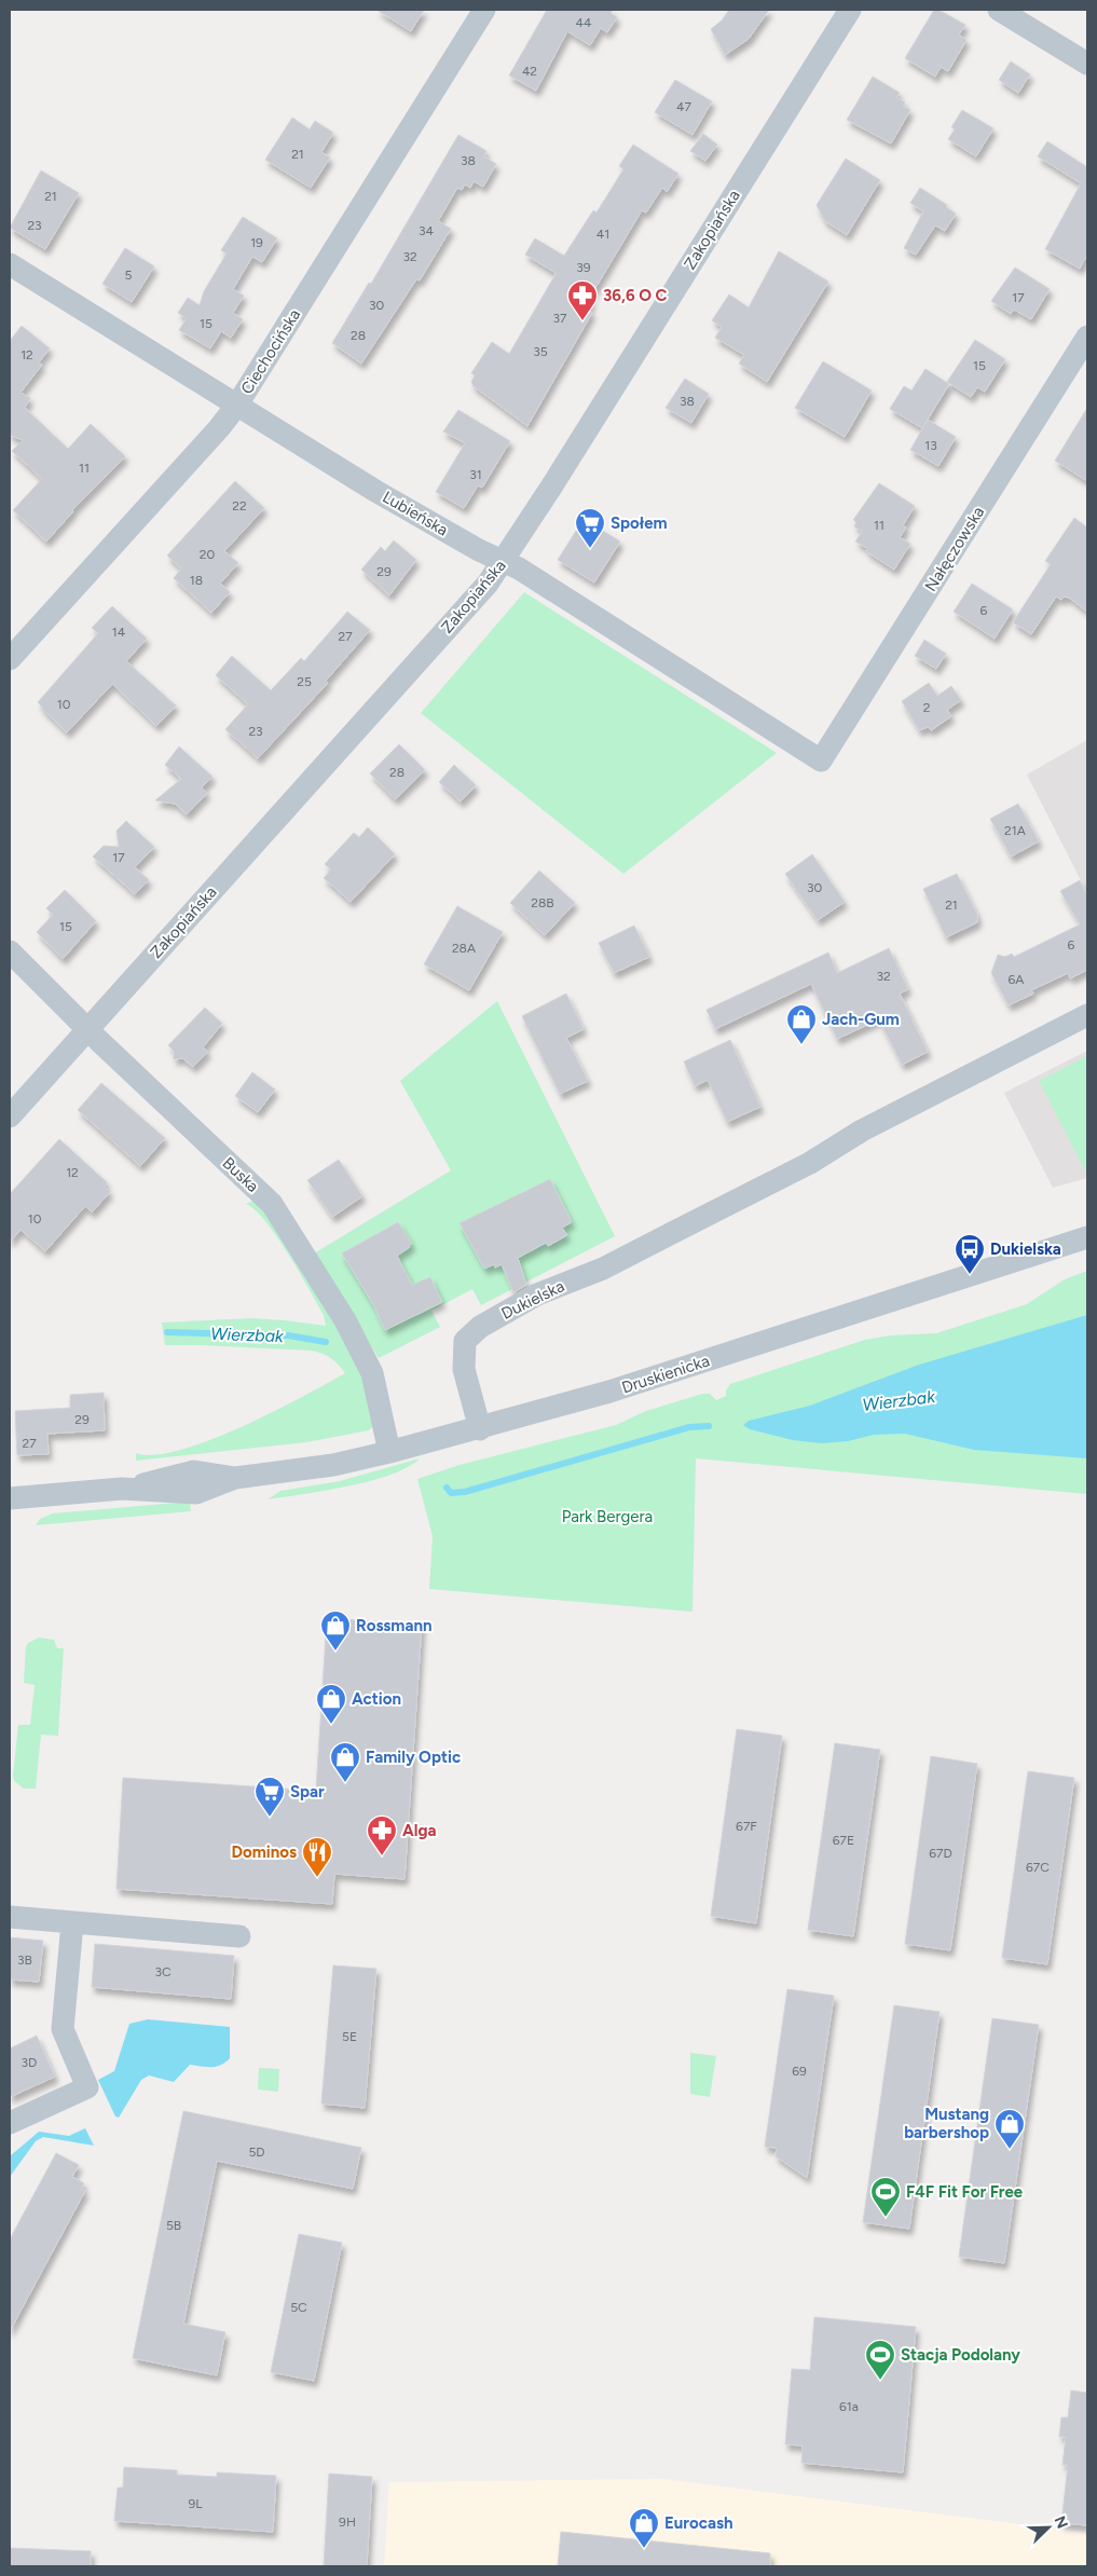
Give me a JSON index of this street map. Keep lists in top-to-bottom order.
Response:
{
  "streets": {
    "street": [
      "Zakopiańska",
      "Ciechocińska",
      "Lubieńska",
      "Nałęczowska",
      "Buska",
      "Dukielska",
      "Druskienicka"
    ]
  },
  "crossings": [
    ["Zakopiańska", "Lubieńska"],
    ["Zakopiańska", "Buska"],
    ["Ciechocińska", "Lubieńska"],
    ["Lubieńska", "Nałęczowska"],
    ["Buska", "Druskienicka"],
    ["Dukielska", "Druskienicka"]
  ],
  "water": ["Wierzbak"],
  "parks": ["Park Bergera"],
  "places": {
    "pharmacy": ["36,6 O C", "Alga"],
    "supermarket": ["Społem", "Spar"],
    "shop": [
      "Jach-Gum",
      "Rossmann",
      "Action",
      "Family Optic",
      "Mustang barbershop",
      "Eurocash"
    ],
    "bus stop": ["Dukielska"],
    "restaurant": ["Dominos"],
    "sports": ["F4F Fit For Free", "Stacja Podolany"]
  },
  "house_numbers": [
    "44",
    "42",
    "47",
    "21",
    "38",
    "21",
    "23",
    "34",
    "41",
    "19",
    "32",
    "39",
    "5",
    "17",
    "30",
    "37",
    "15",
    "28",
    "35",
    "12",
    "15",
    "38",
    "13",
    "11",
    "31",
    "22",
    "11",
    "20",
    "29",
    "18",
    "6",
    "14",
    "27",
    "25",
    "10",
    "2",
    "23",
    "28",
    "21A",
    "17",
    "30",
    "28B",
    "21",
    "15",
    "6",
    "28A",
    "32",
    "6A",
    "12",
    "10",
    "29",
    "27",
    "67F",
    "67E",
    "67D",
    "67C",
    "3B",
    "3C",
    "5E",
    "3D",
    "69",
    "5D",
    "5B",
    "5C",
    "61a",
    "9L",
    "9H"
  ],
  "north": "top right"
}
